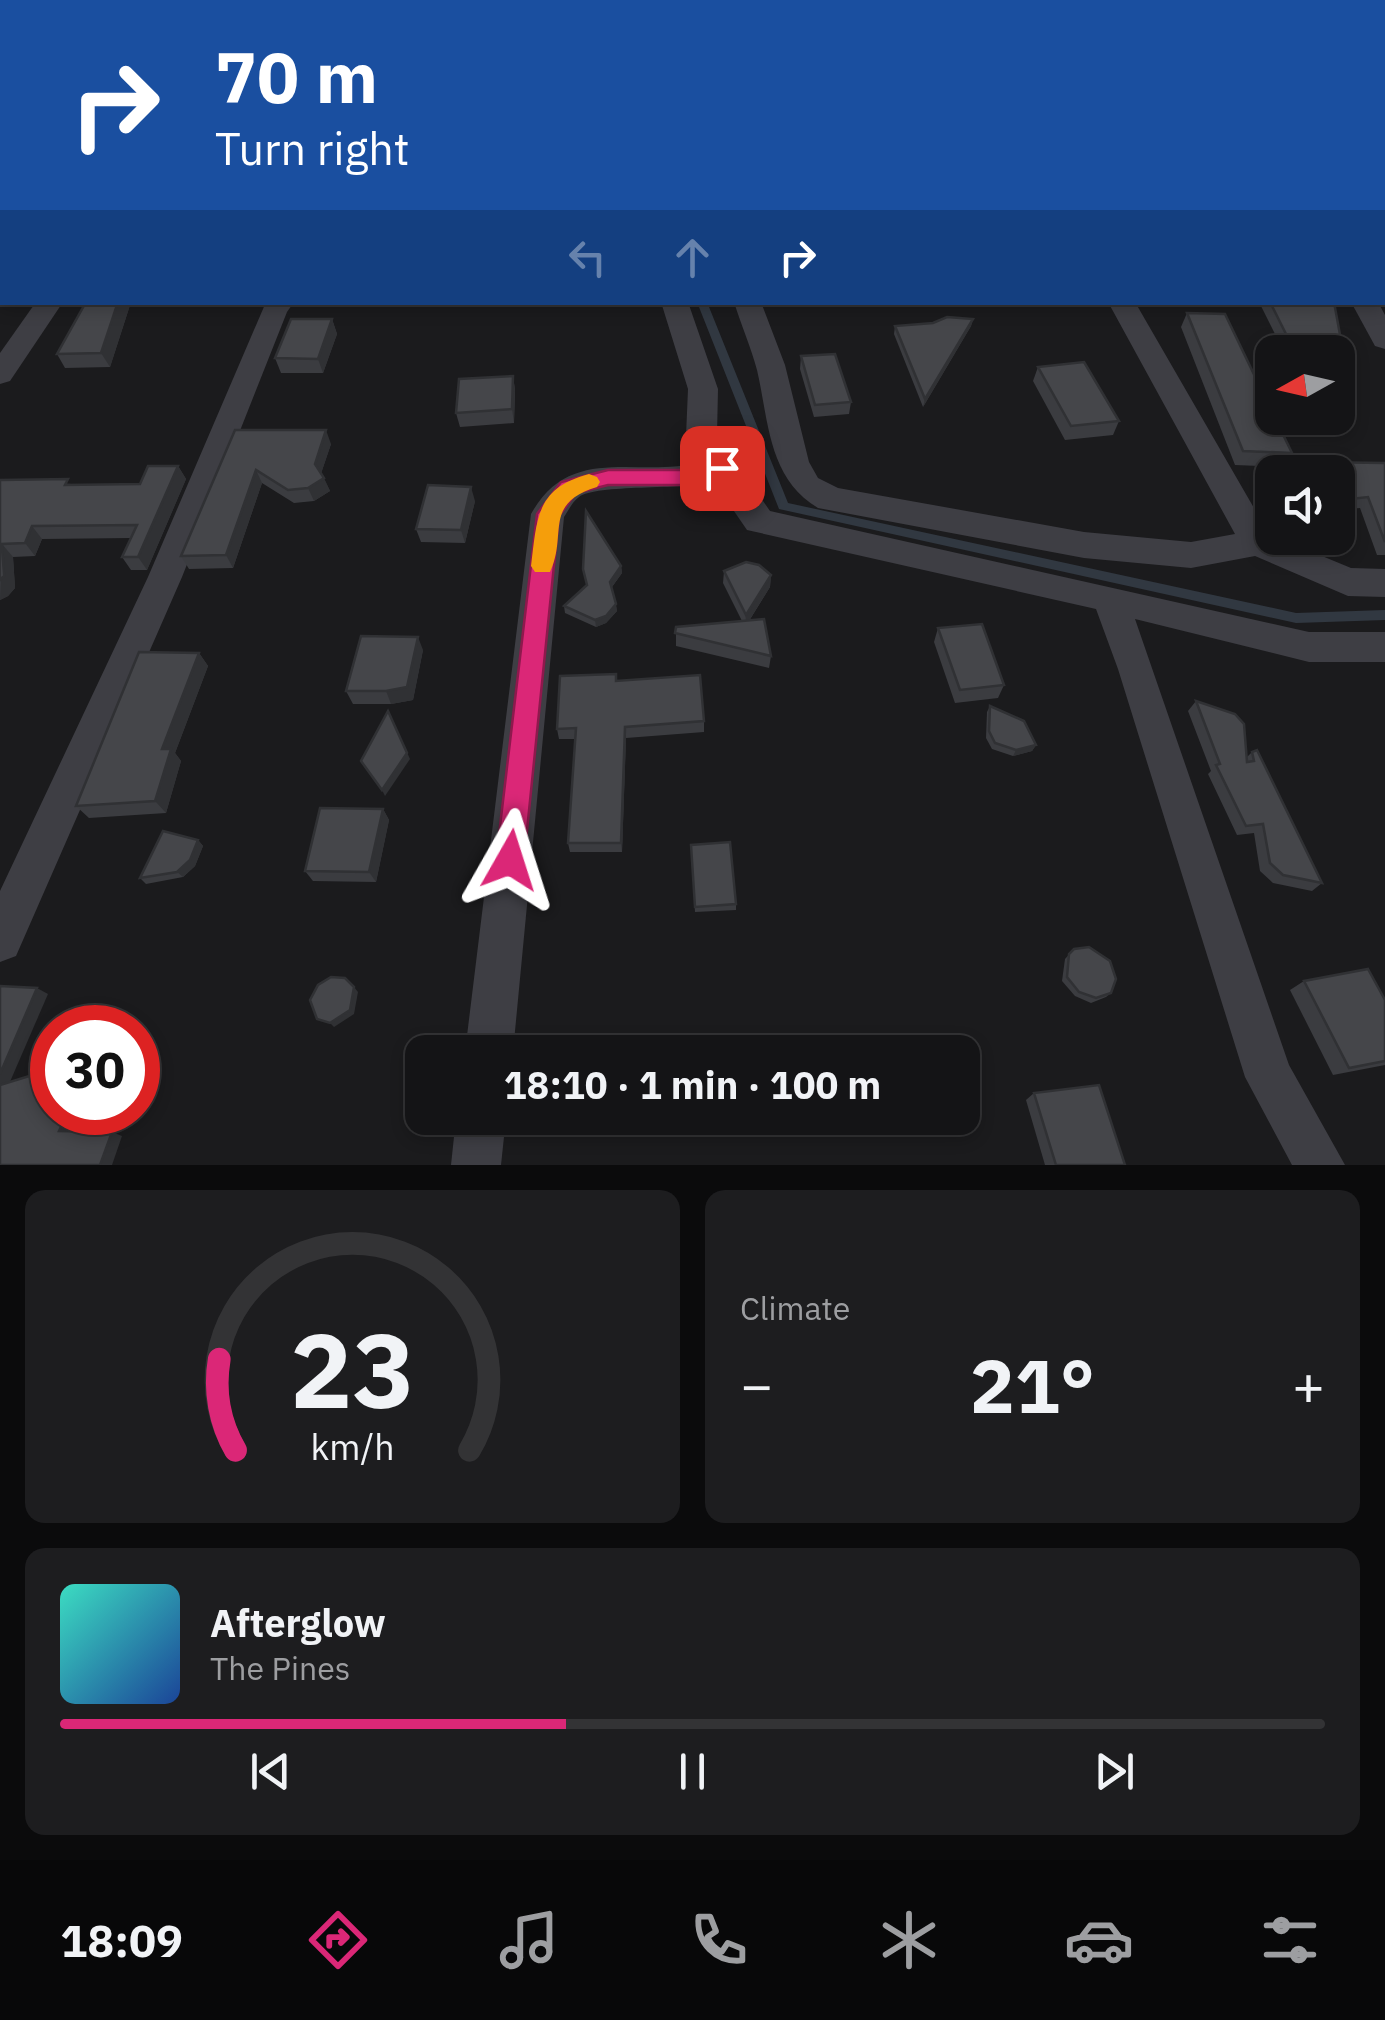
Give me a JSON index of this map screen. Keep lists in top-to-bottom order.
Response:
{
  "north": "left",
  "page": {
    "turn": ["70 m", "Turn right"],
    "limit": "30",
    "trip": "18:10 · 1 min · 100 m",
    "tile": "Climate",
    "heat": ["−", "21°", "+"],
    "song": ["Afterglow", "The Pines"],
    "tabs": "18:09",
    "gauge": ["23", "km/h"]
  }
}
